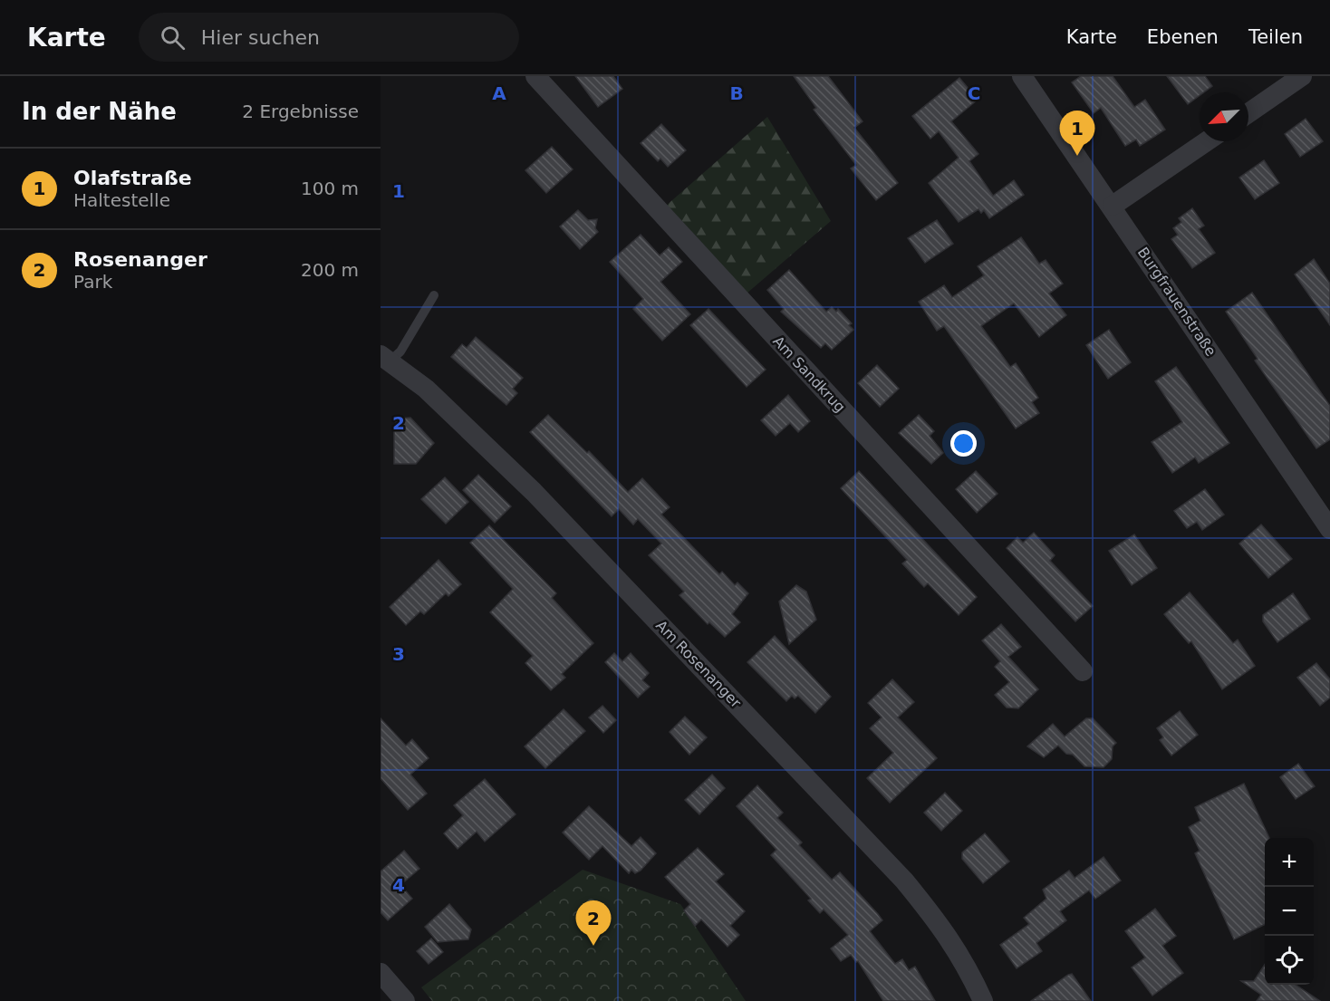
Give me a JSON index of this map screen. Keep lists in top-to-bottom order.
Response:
{
  "streets": {
    "street": ["Burgfrauenstraße", "Am Sandkrug", "Am Rosenanger"]
  },
  "north": "bottom left",
  "page": {
    "header": "Karte",
    "search": "Hier suchen",
    "nav": ["Karte", "Ebenen", "Teilen"],
    "heading": ["In der Nähe", "2 Ergebnisse"],
    "pins": ["1", "2"],
    "list": [
      {
        "mark": "1",
        "name": "Olafstraße",
        "note": "Haltestelle",
        "value": "100 m"
      },
      {
        "mark": "2",
        "name": "Rosenanger",
        "note": "Park",
        "value": "200 m"
      }
    ],
    "map_buttons": ["+", "−"]
  },
  "grid": {
    "columns": ["A", "B", "C"],
    "rows": [
      "1",
      "2",
      "3",
      "4"
    ]
  }
}
